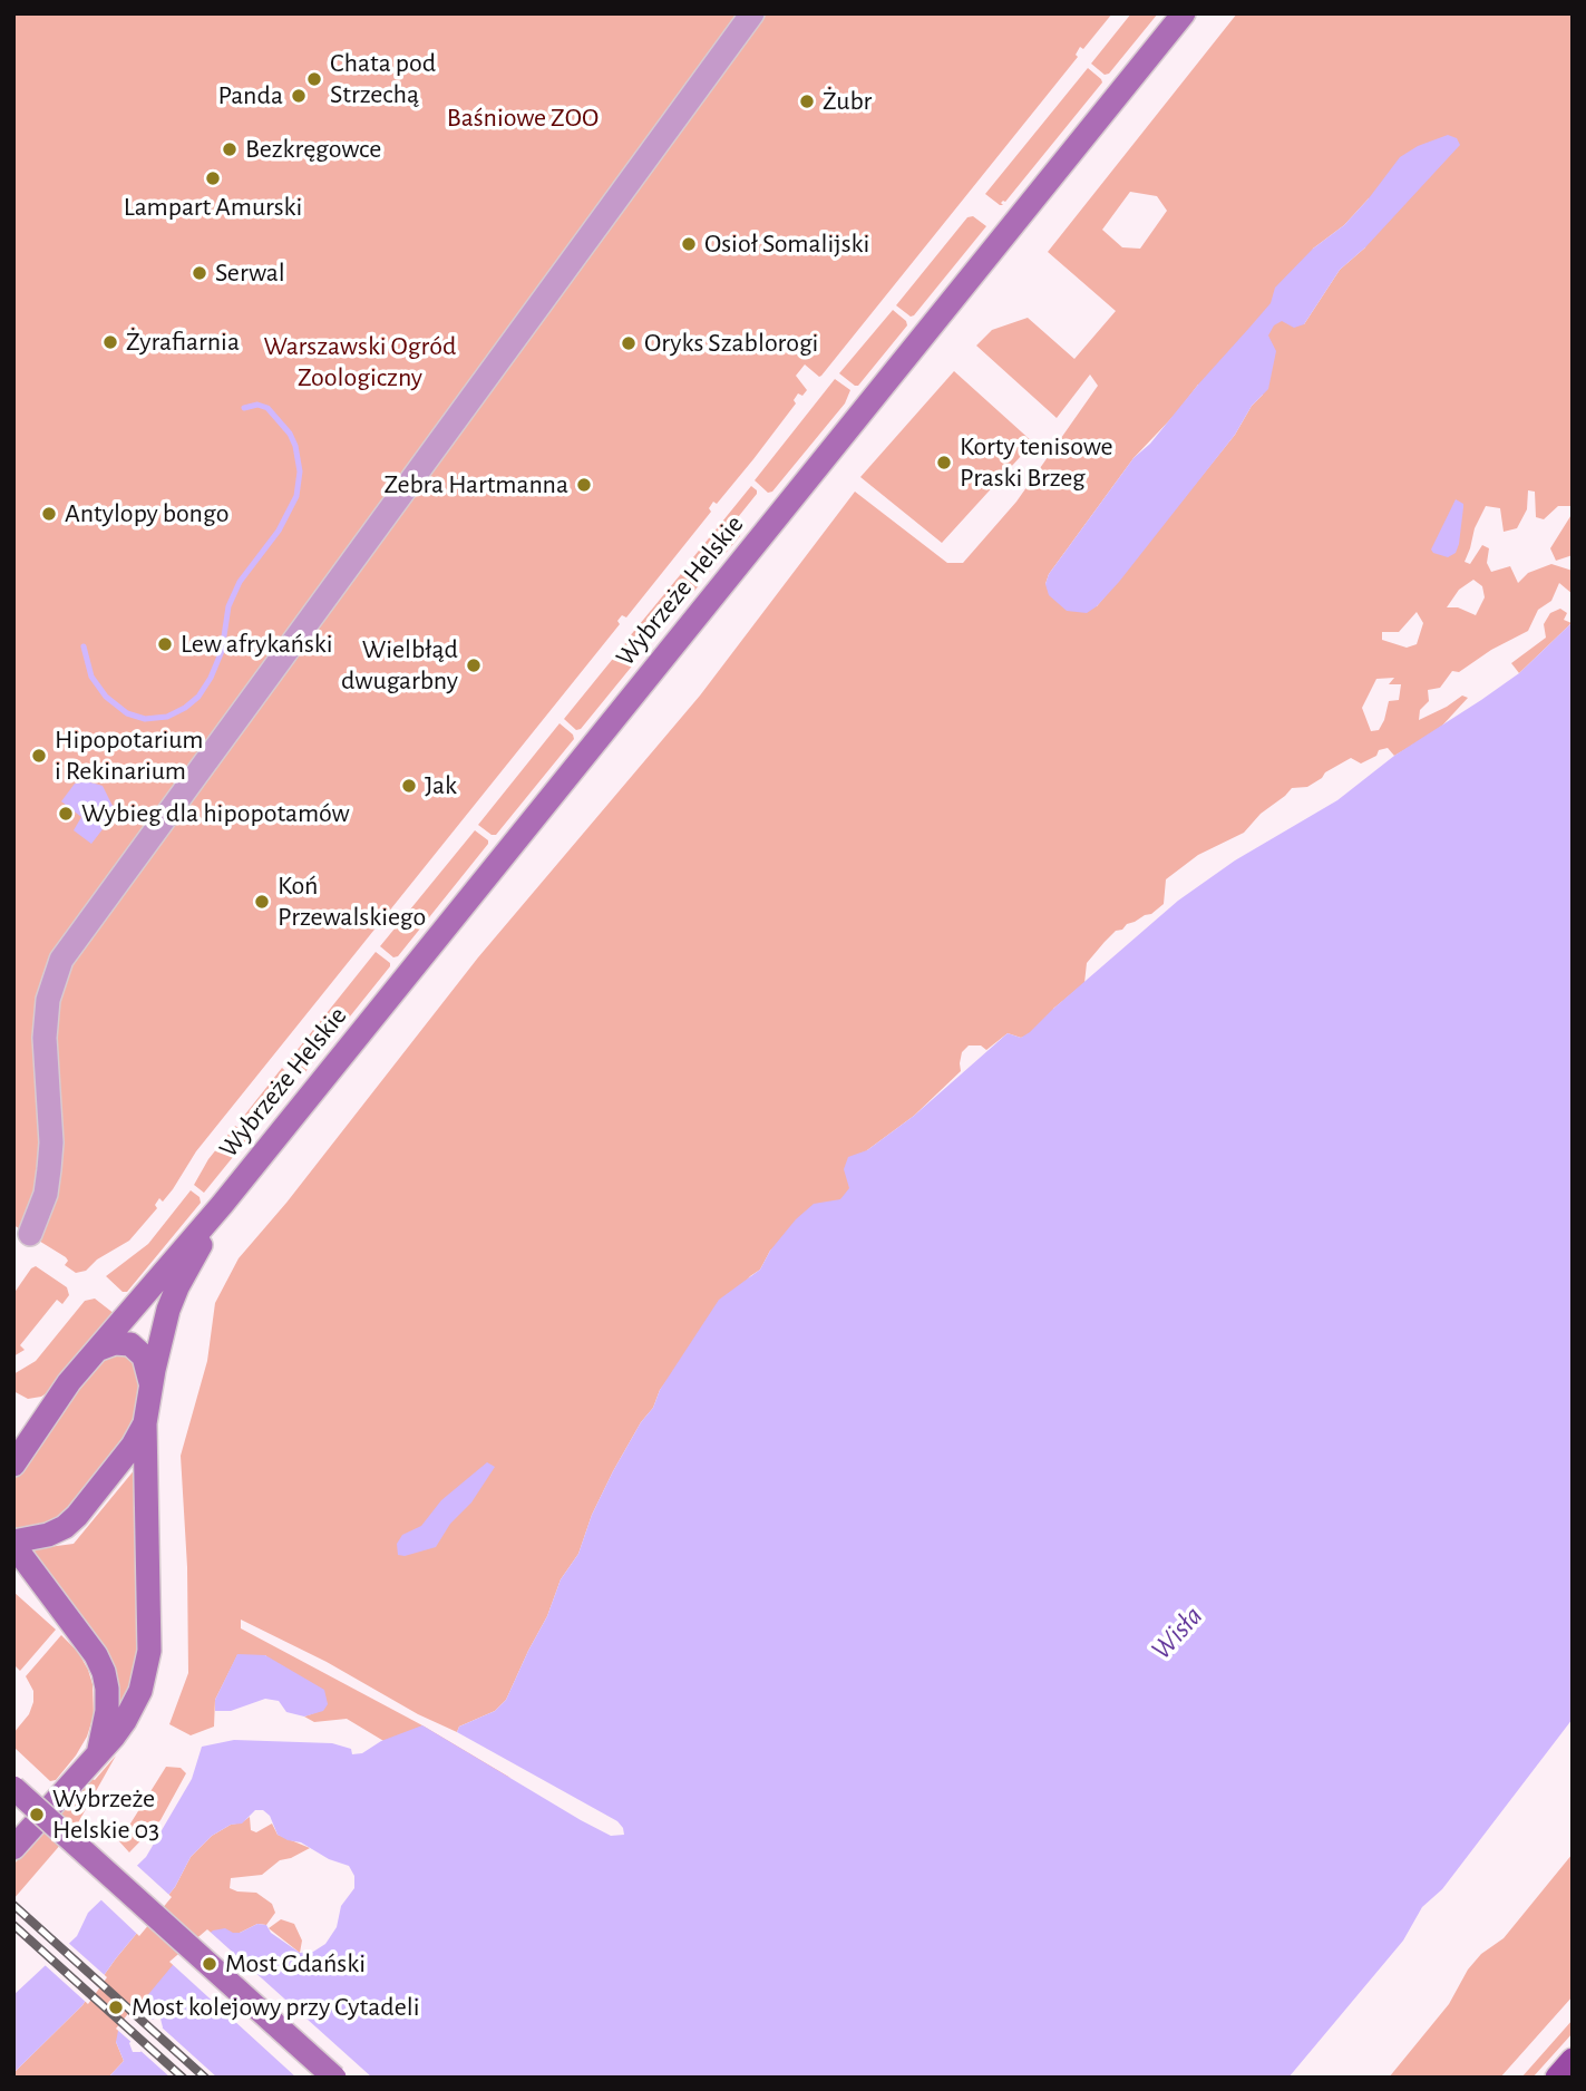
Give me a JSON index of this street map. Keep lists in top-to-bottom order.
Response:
{
  "streets": {
    "main road": ["Wybrzeże Helskie"]
  },
  "water": ["Wisła"],
  "parks": ["Baśniowe ZOO", "Warszawski Ogród Zoologiczny"],
  "places": [
    "Chata pod Strzechą",
    "Panda",
    "Żubr",
    "Bezkręgowce",
    "Lampart Amurski",
    "Osioł Somalijski",
    "Serwal",
    "Żyrafiarnia",
    "Oryks Szablorogi",
    "Korty tenisowe Praski Brzeg",
    "Zebra Hartmanna",
    "Antylopy bongo",
    "Lew afrykański",
    "Wielbłąd dwugarbny",
    "Hipopotarium i Rekinarium",
    "Jak",
    "Wybieg dla hipopotamów",
    "Koń Przewalskiego",
    "Wybrzeże Helskie 03",
    "Most Gdański",
    "Most kolejowy przy Cytadeli"
  ]
}
